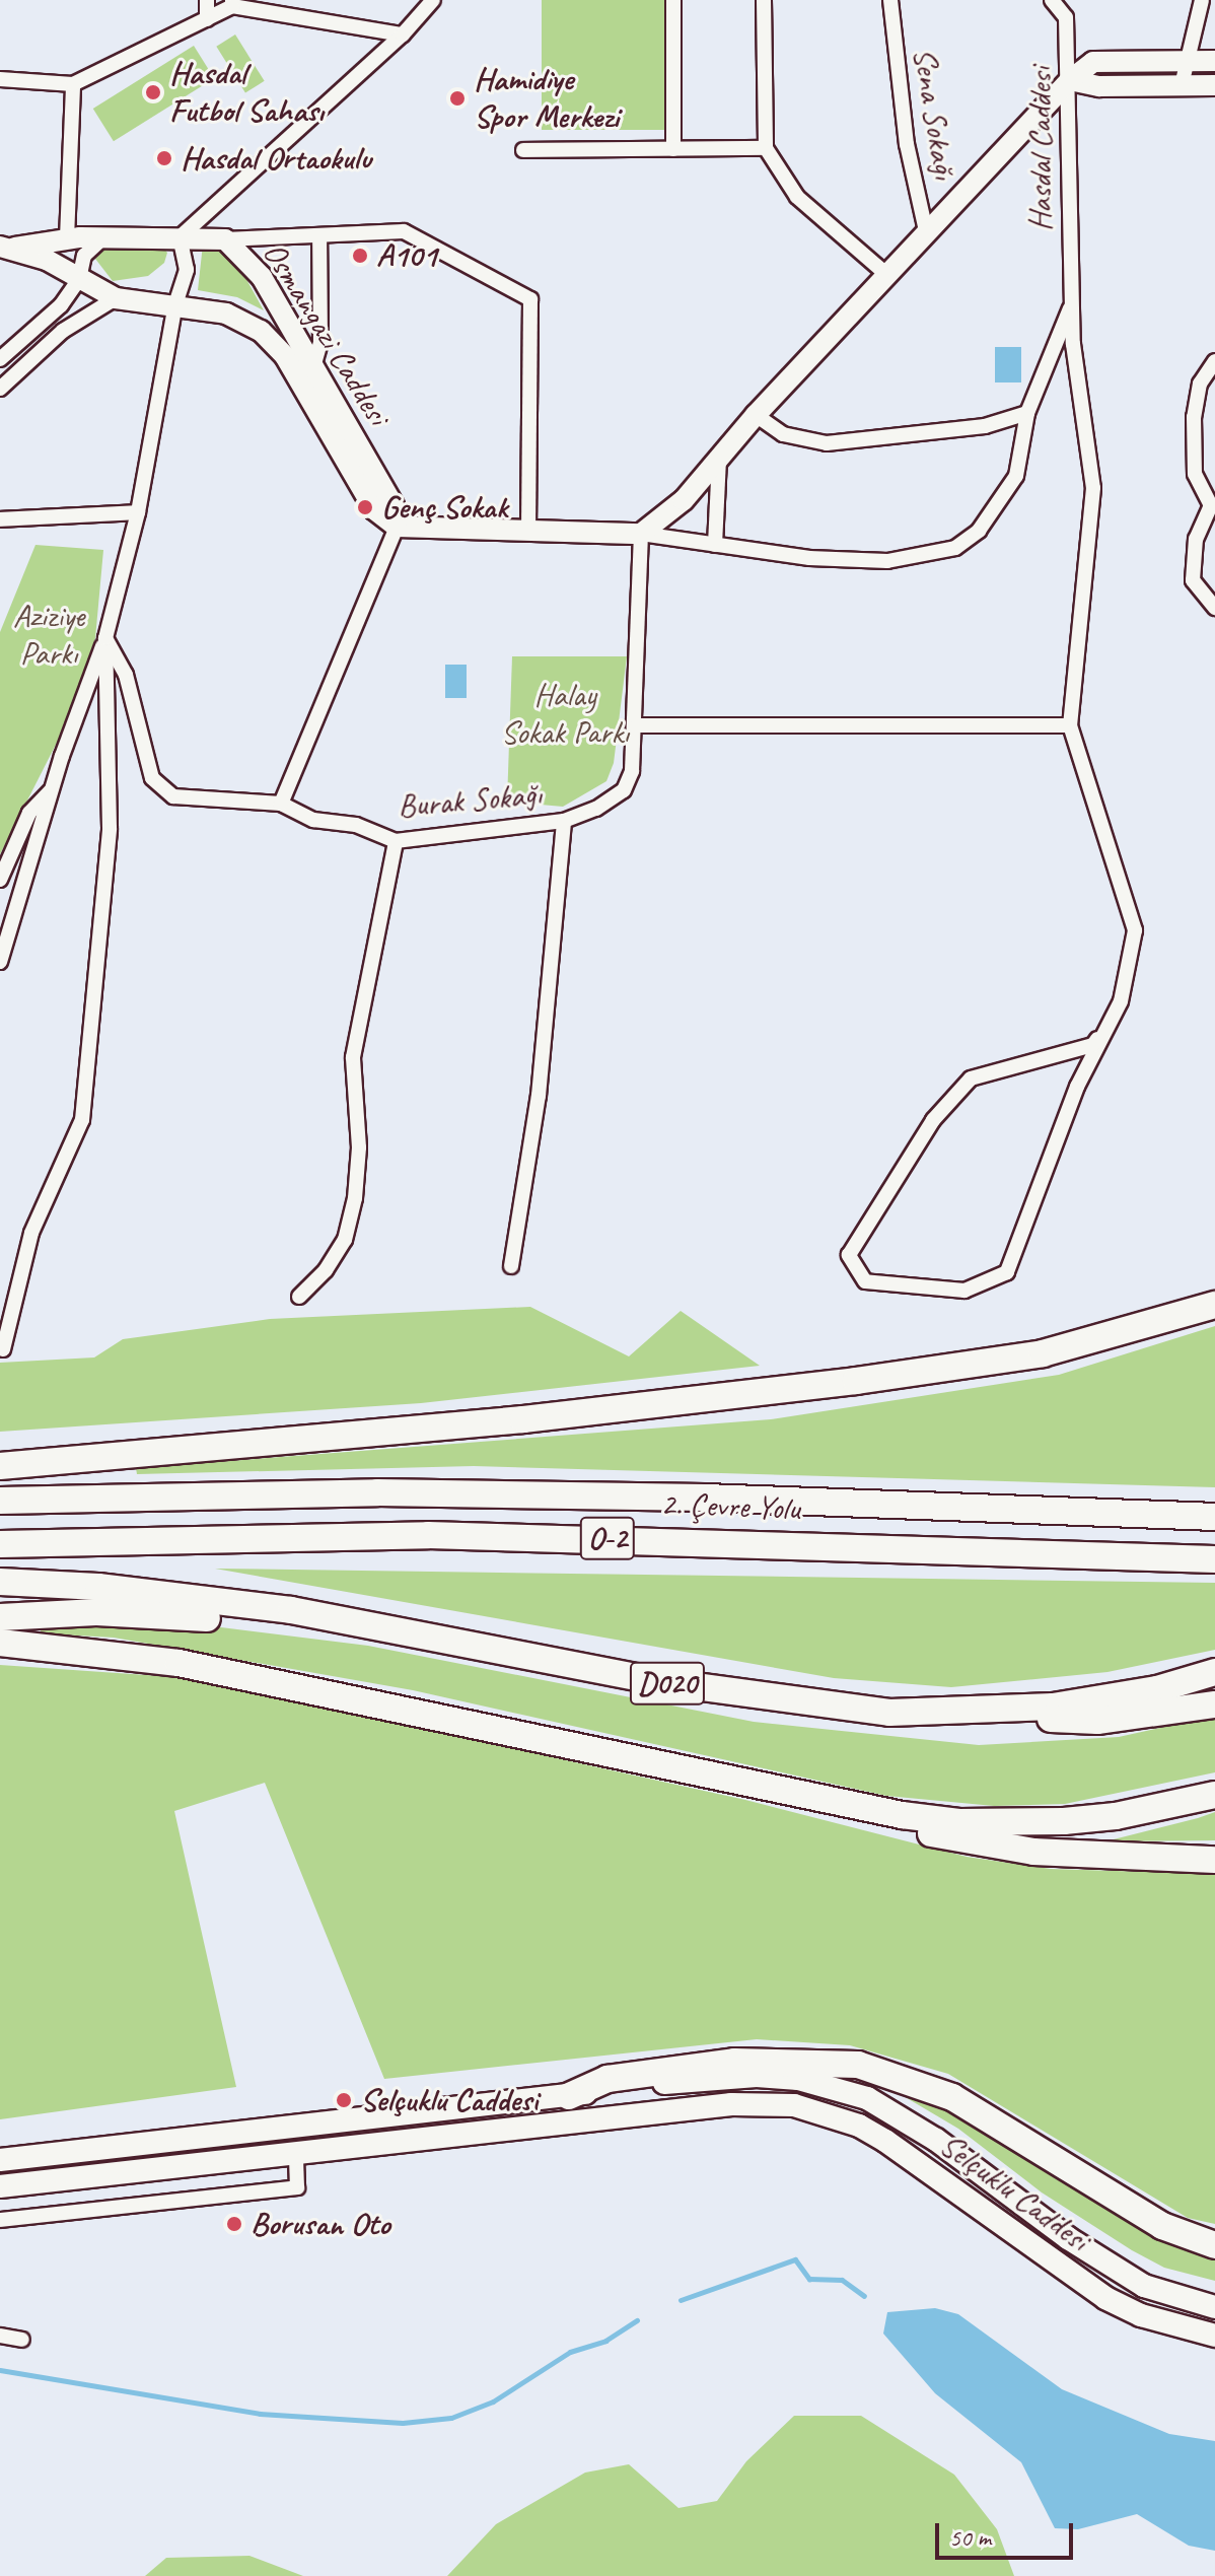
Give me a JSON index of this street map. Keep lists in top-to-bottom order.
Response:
{
  "streets": {
    "highway": ["2. Çevre Yolu", "O-2", "D020"],
    "main road": ["Selçuklu Caddesi"],
    "street": [
      "Sena Sokağı",
      "Hasdal Caddesi",
      "Osmangazi Caddesi",
      "Burak Sokağı"
    ]
  },
  "parks": ["Aziziye Parkı", "Halay Sokak Parkı"],
  "places": [
    "Hasdal Futbol Sahası",
    "Hamidiye Spor Merkezi",
    "Hasdal Ortaokulu",
    "A101",
    "Genç Sokak",
    "Selçuklu Caddesi",
    "Borusan Oto"
  ],
  "scale_bar": "50 m"
}
